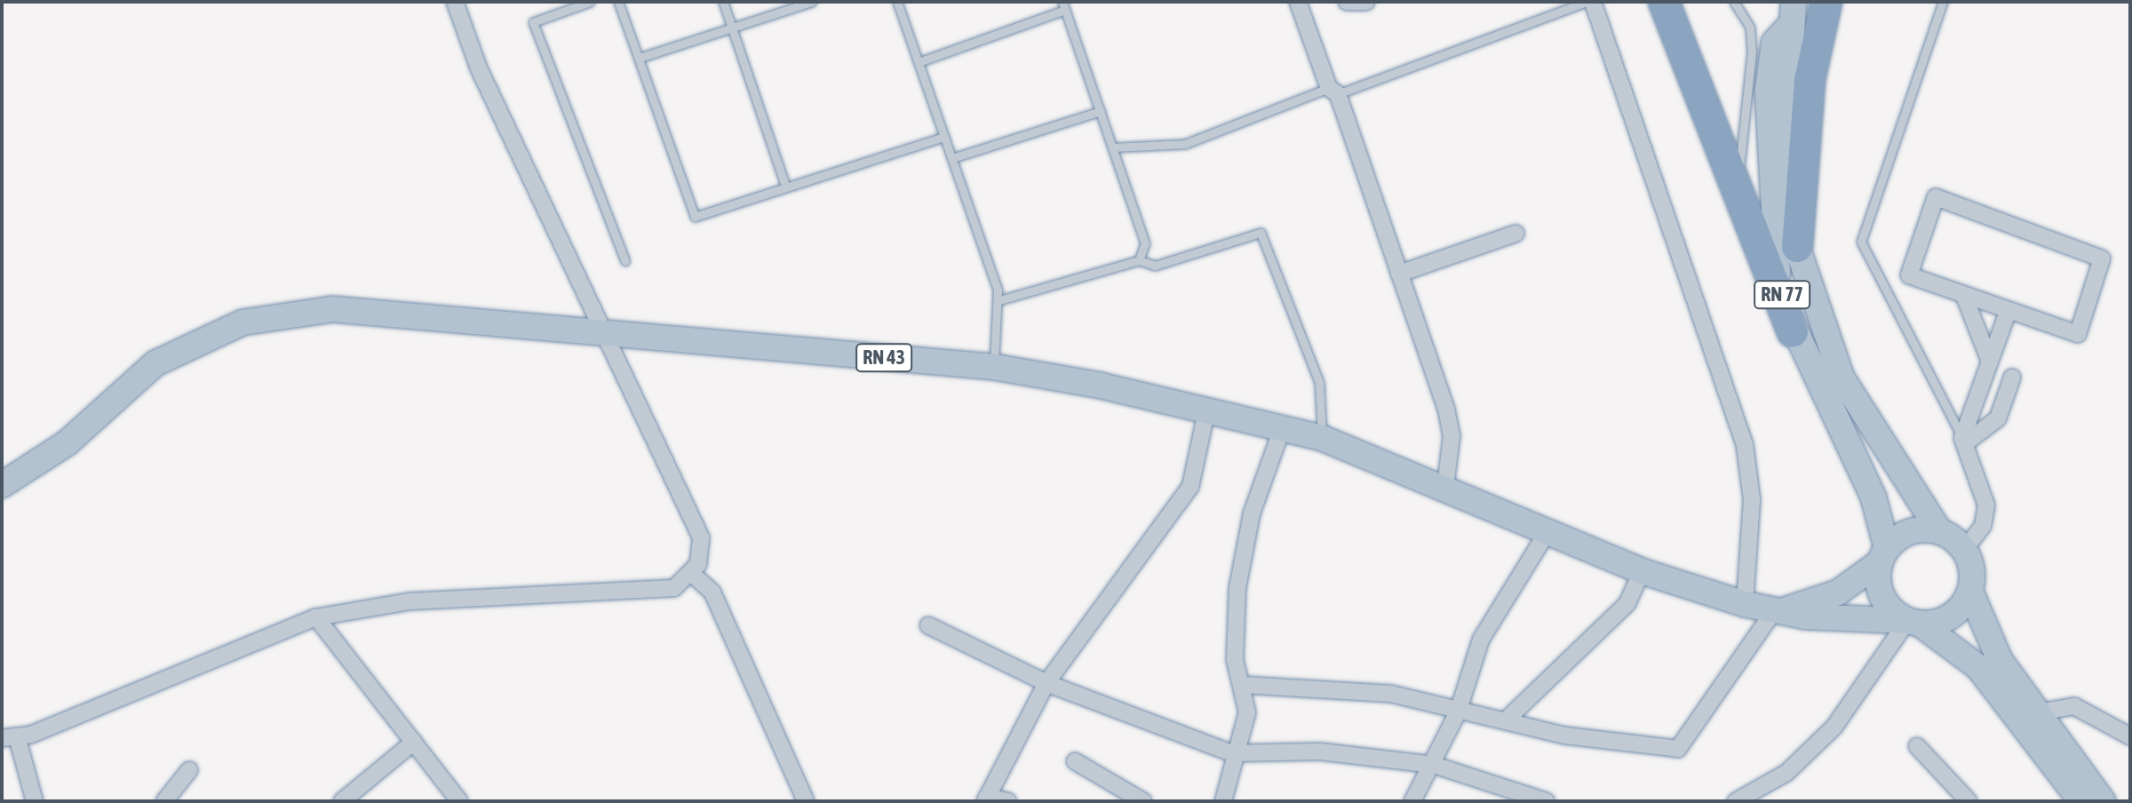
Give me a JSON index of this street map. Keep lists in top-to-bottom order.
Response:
{
  "streets": {
    "main road": ["RN 77", "RN 43"]
  }
}
